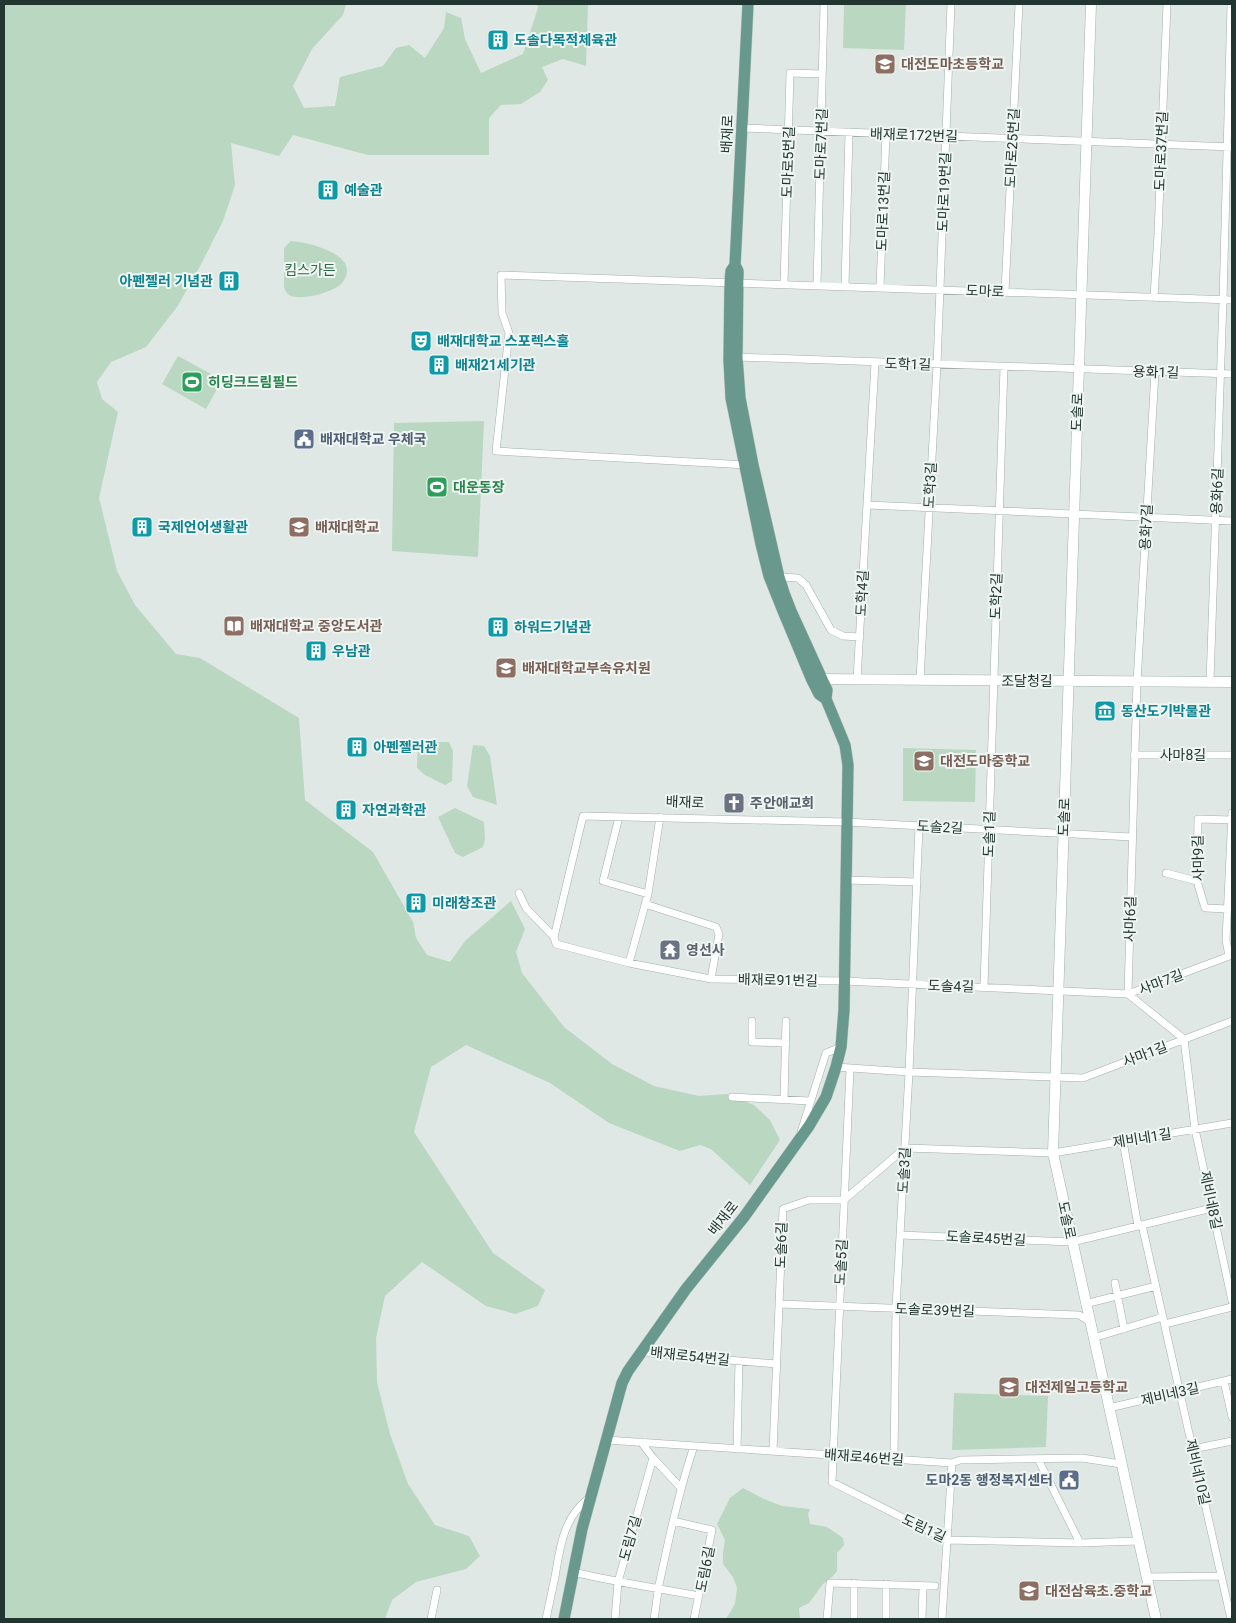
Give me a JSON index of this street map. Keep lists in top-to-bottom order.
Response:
{
  "streets": {
    "main road": ["배재로"],
    "street": [
      "배재로172번길",
      "도마로7번길",
      "도마로25번길",
      "도마로37번길",
      "도마로5번길",
      "도마로19번길",
      "도마로13번길",
      "도마로",
      "도학1길",
      "용화1길",
      "도솔로",
      "도학3길",
      "용화6길",
      "용화7길",
      "도학4길",
      "도학2길",
      "조달청길",
      "사마8길",
      "도솔2길",
      "도솔1길",
      "사마9길",
      "사마6길",
      "배재로91번길",
      "사마7길",
      "도솔4길",
      "사마1길",
      "제비네1길",
      "도솔3길",
      "제비네8길",
      "도솔로45번길",
      "도솔6길",
      "도솔5길",
      "도솔로39번길",
      "배재로54번길",
      "제비네3길",
      "배재로46번길",
      "제비네10길",
      "도림1길",
      "도림7길",
      "도림6길"
    ]
  },
  "crossings": [
    ["배재로", "배재로172번길"],
    ["배재로", "도마로"],
    ["배재로", "도학1길"],
    ["배재로", "조달청길"],
    ["배재로", "도솔2길"],
    ["배재로", "배재로91번길"],
    ["배재로", "도솔4길"],
    ["배재로", "배재로54번길"],
    ["배재로", "배재로46번길"],
    ["배재로172번길", "도마로7번길"],
    ["배재로172번길", "도마로25번길"],
    ["배재로172번길", "도마로37번길"],
    ["배재로172번길", "도마로5번길"],
    ["배재로172번길", "도마로19번길"],
    ["배재로172번길", "도마로13번길"],
    ["배재로172번길", "도솔로"],
    ["배재로172번길", "용화6길"],
    ["도마로7번길", "도마로5번길"],
    ["도마로7번길", "도마로"],
    ["도마로25번길", "도마로"],
    ["도마로37번길", "도마로"],
    ["도마로5번길", "도마로"],
    ["도마로19번길", "도마로"],
    ["도마로19번길", "도학3길"],
    ["도마로13번길", "도마로"],
    ["도마로", "도솔로"],
    ["도마로", "도학3길"],
    ["도마로", "용화6길"],
    ["도학1길", "용화1길"],
    ["도학1길", "도솔로"],
    ["도학1길", "도학3길"],
    ["도학1길", "도학4길"],
    ["도학1길", "도학2길"],
    ["용화1길", "도솔로"],
    ["용화1길", "용화6길"],
    ["용화1길", "용화7길"],
    ["도솔로", "조달청길"],
    ["도솔로", "도솔2길"],
    ["도솔로", "사마7길"],
    ["도솔로", "도솔4길"],
    ["도솔로", "사마1길"],
    ["도솔로", "제비네1길"],
    ["도솔로", "도솔로45번길"],
    ["도솔로", "도솔로39번길"],
    ["도솔로", "제비네3길"],
    ["도솔로", "배재로46번길"],
    ["도솔로", "도림1길"],
    ["도학3길", "조달청길"],
    ["용화6길", "조달청길"],
    ["용화7길", "조달청길"],
    ["용화7길", "사마6길"],
    ["도학4길", "조달청길"],
    ["도학2길", "조달청길"],
    ["도학2길", "도솔1길"],
    ["조달청길", "도솔1길"],
    ["조달청길", "사마6길"],
    ["사마8길", "사마6길"],
    ["도솔2길", "도솔1길"],
    ["도솔2길", "사마6길"],
    ["도솔2길", "도솔3길"],
    ["도솔1길", "도솔4길"],
    ["사마6길", "사마7길"],
    ["배재로91번길", "도솔4길"],
    ["사마7길", "도솔4길"],
    ["도솔4길", "도솔3길"],
    ["제비네1길", "제비네8길"],
    ["제비네1길", "제비네10길"],
    ["도솔3길", "도솔로45번길"],
    ["도솔3길", "도솔로39번길"],
    ["도솔3길", "배재로46번길"],
    ["도솔6길", "도솔5길"],
    ["도솔6길", "도솔로39번길"],
    ["도솔6길", "배재로46번길"],
    ["도솔5길", "도솔로39번길"],
    ["도솔5길", "배재로46번길"],
    ["도솔5길", "도림1길"],
    ["배재로54번길", "배재로46번길"],
    ["제비네3길", "제비네10길"],
    ["배재로46번길", "도림1길"]
  ],
  "parks": ["킴스가든"],
  "places": {
    "building": [
      "도솔다목적체육관",
      "예술관",
      "아펜젤러 기념관",
      "배재21세기관",
      "국제언어생활관",
      "하워드기념관",
      "우남관",
      "아펜젤러관",
      "자연과학관",
      "미래창조관"
    ],
    "school or university": [
      "대전도마초등학교",
      "배재대학교",
      "배재대학교부속유치원",
      "대전도마중학교",
      "대전제일고등학교",
      "대전삼육초.중학교"
    ],
    "theatre": ["배재대학교 스포렉스홀"],
    "sports": ["히딩크드림필드", "대운동장"],
    "public building": ["배재대학교 우체국", "도마2동 행정복지센터"],
    "library": ["배재대학교 중앙도서관"],
    "museum": ["동산도기박물관"],
    "church": ["주안애교회"],
    "temple": ["영선사"]
  }
}
